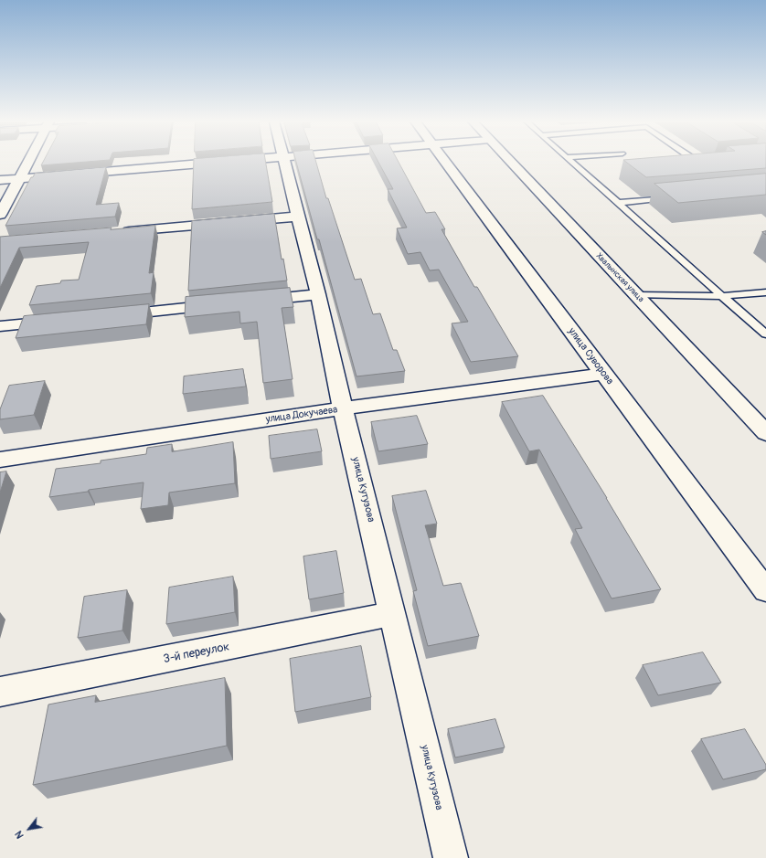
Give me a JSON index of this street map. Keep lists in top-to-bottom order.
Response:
{
  "streets": {
    "street": [
      "Хвалынская улица",
      "улица Суворова",
      "улица Докучаева",
      "улица Кутузова",
      "3-й переулок"
    ]
  },
  "crossings": [
    ["улица Суворова", "улица Докучаева"],
    ["улица Докучаева", "улица Кутузова"],
    ["улица Кутузова", "3-й переулок"]
  ],
  "north": "bottom left"
}
